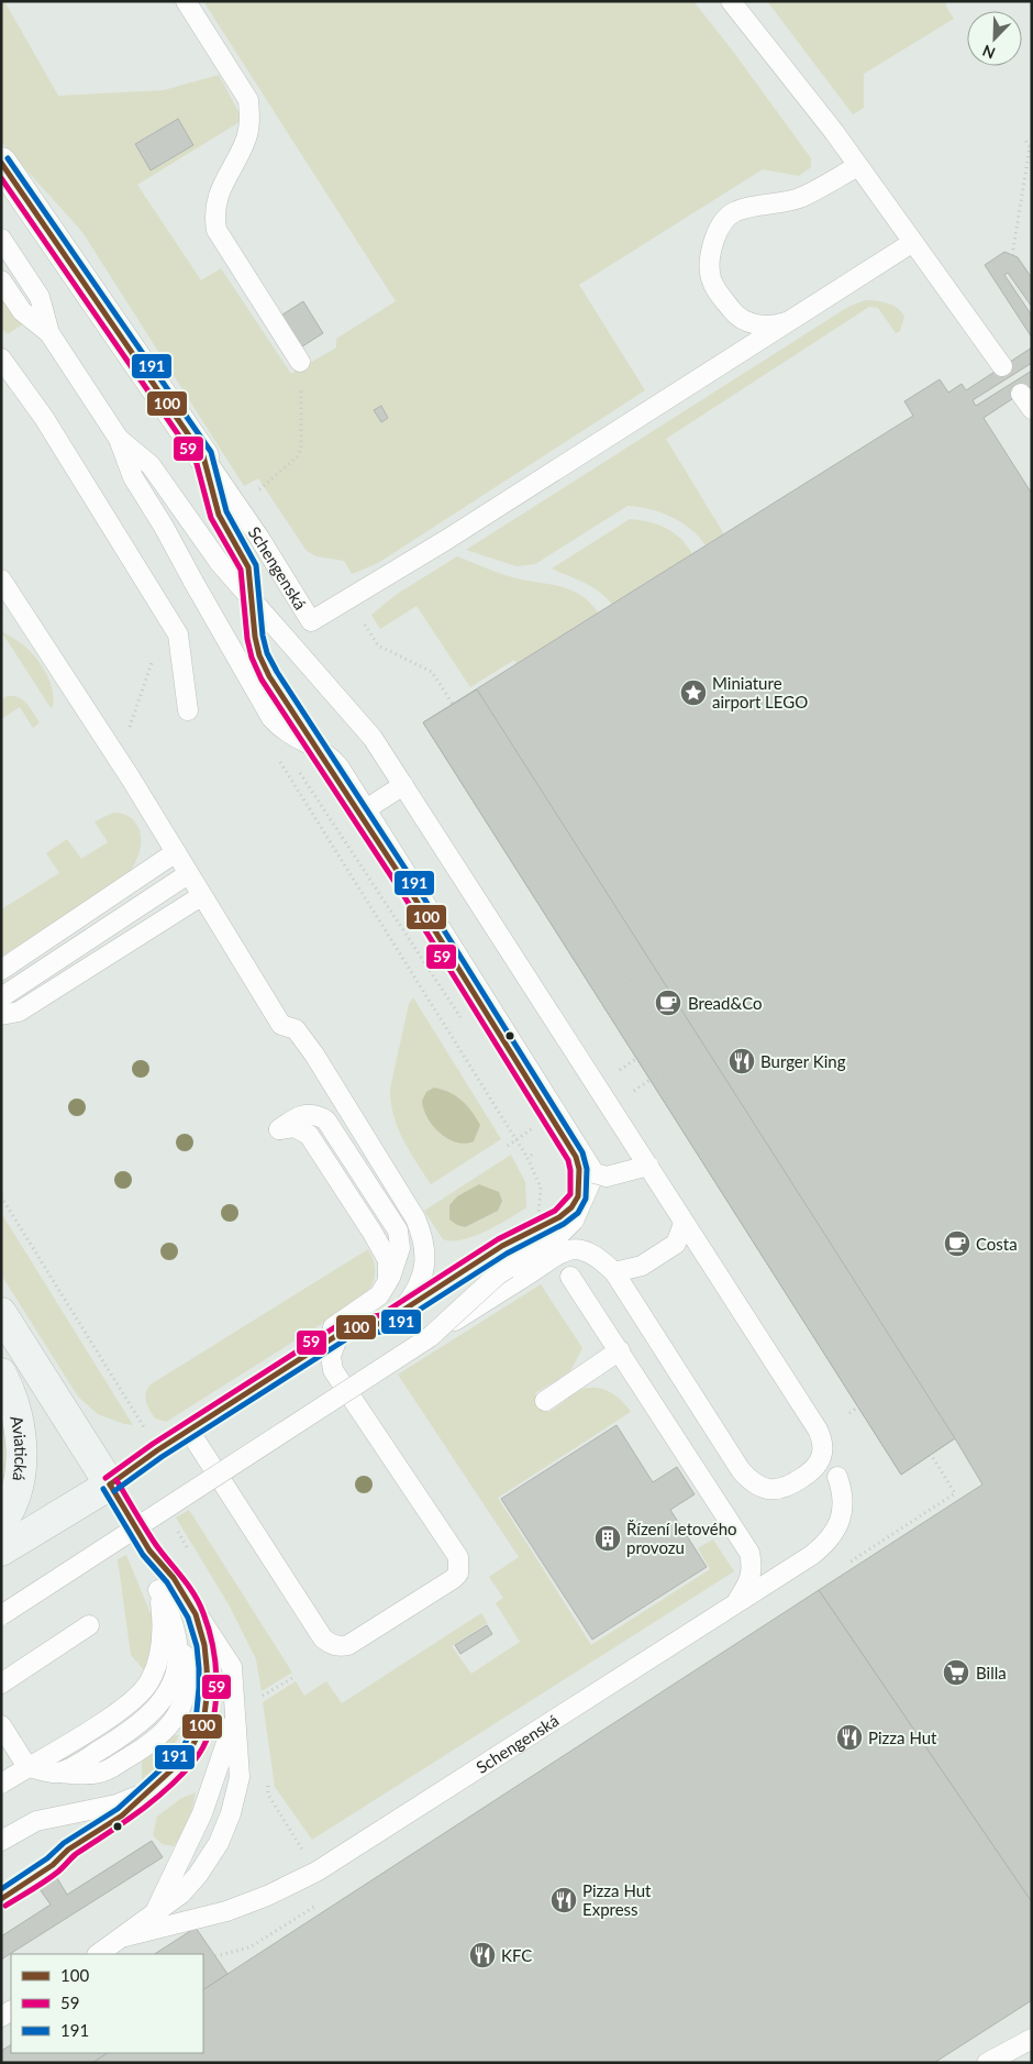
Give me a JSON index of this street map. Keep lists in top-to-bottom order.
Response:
{
  "streets": {
    "main road": ["Aviatická"],
    "street": ["Schengenská"]
  },
  "places": {
    "place": ["Miniature airport LEGO"],
    "cafe": ["Bread&Co", "Costa"],
    "restaurant": [
      "Burger King",
      "Pizza Hut",
      "Pizza Hut Express",
      "KFC"
    ],
    "building": ["Řízení letového provozu"],
    "supermarket": ["Billa"]
  },
  "lines": ["transit line 191", "transit line 100", "transit line 59"],
  "legend": ["100", "59", "191"],
  "north": "bottom left"
}
